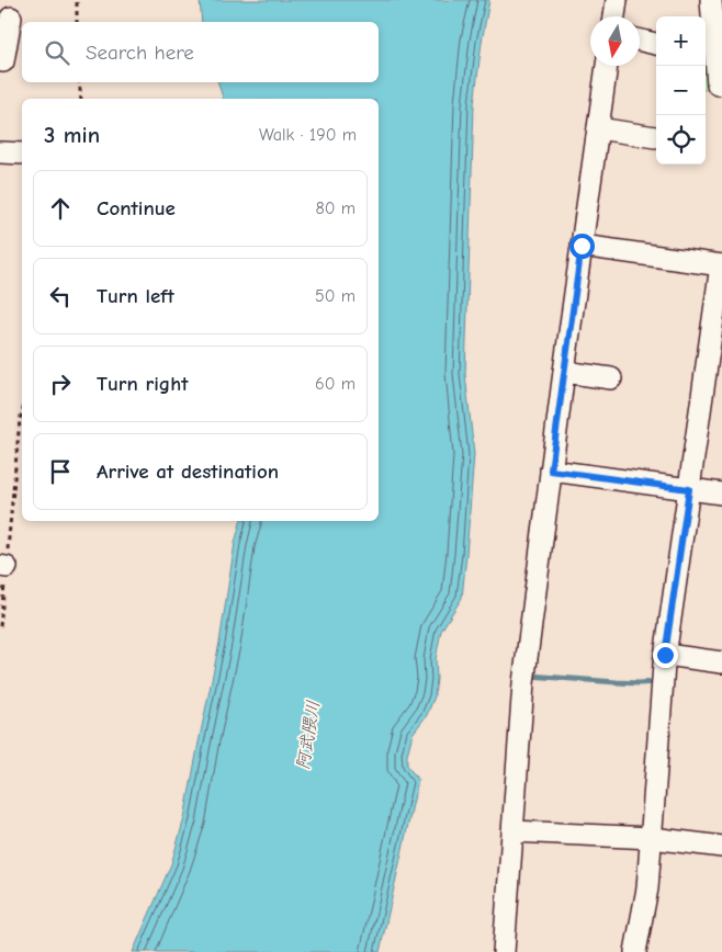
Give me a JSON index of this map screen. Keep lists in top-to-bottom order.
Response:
{
  "water": ["阿武隈川"],
  "north": "bottom",
  "page": {
    "map_buttons": ["+", "−"],
    "search": "Search here",
    "heading": ["3 min", "Walk · 190 m"],
    "list": [
      ["Continue", "80 m"],
      ["Turn left", "50 m"],
      ["Turn right", "60 m"],
      "Arrive at destination"
    ]
  }
}
